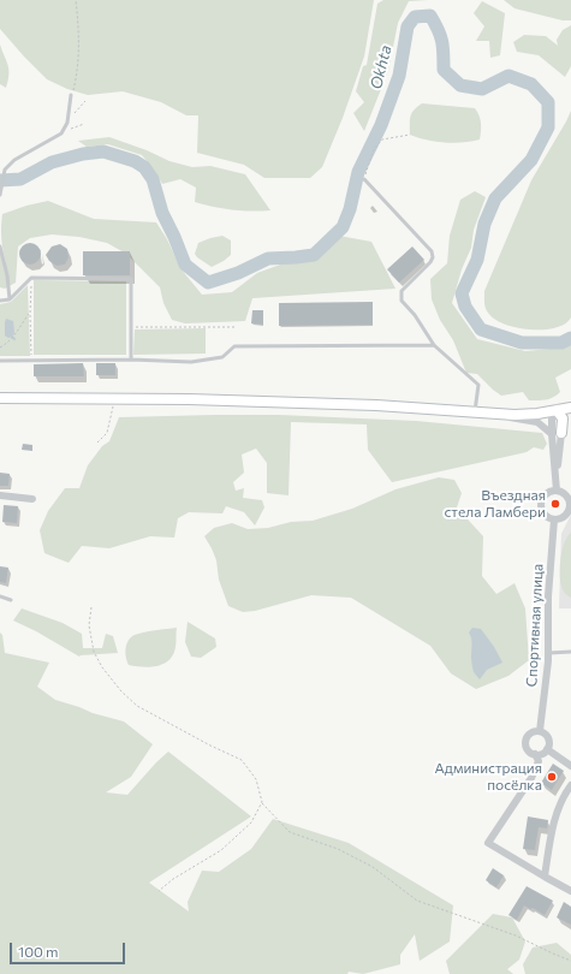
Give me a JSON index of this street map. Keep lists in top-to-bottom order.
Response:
{
  "streets": {
    "street": ["Спортивная улица"]
  },
  "water": ["Okhta"],
  "places": ["Въездная стела Ламбери", "Администрация посёлка"],
  "scale_bar": "100 m"
}
